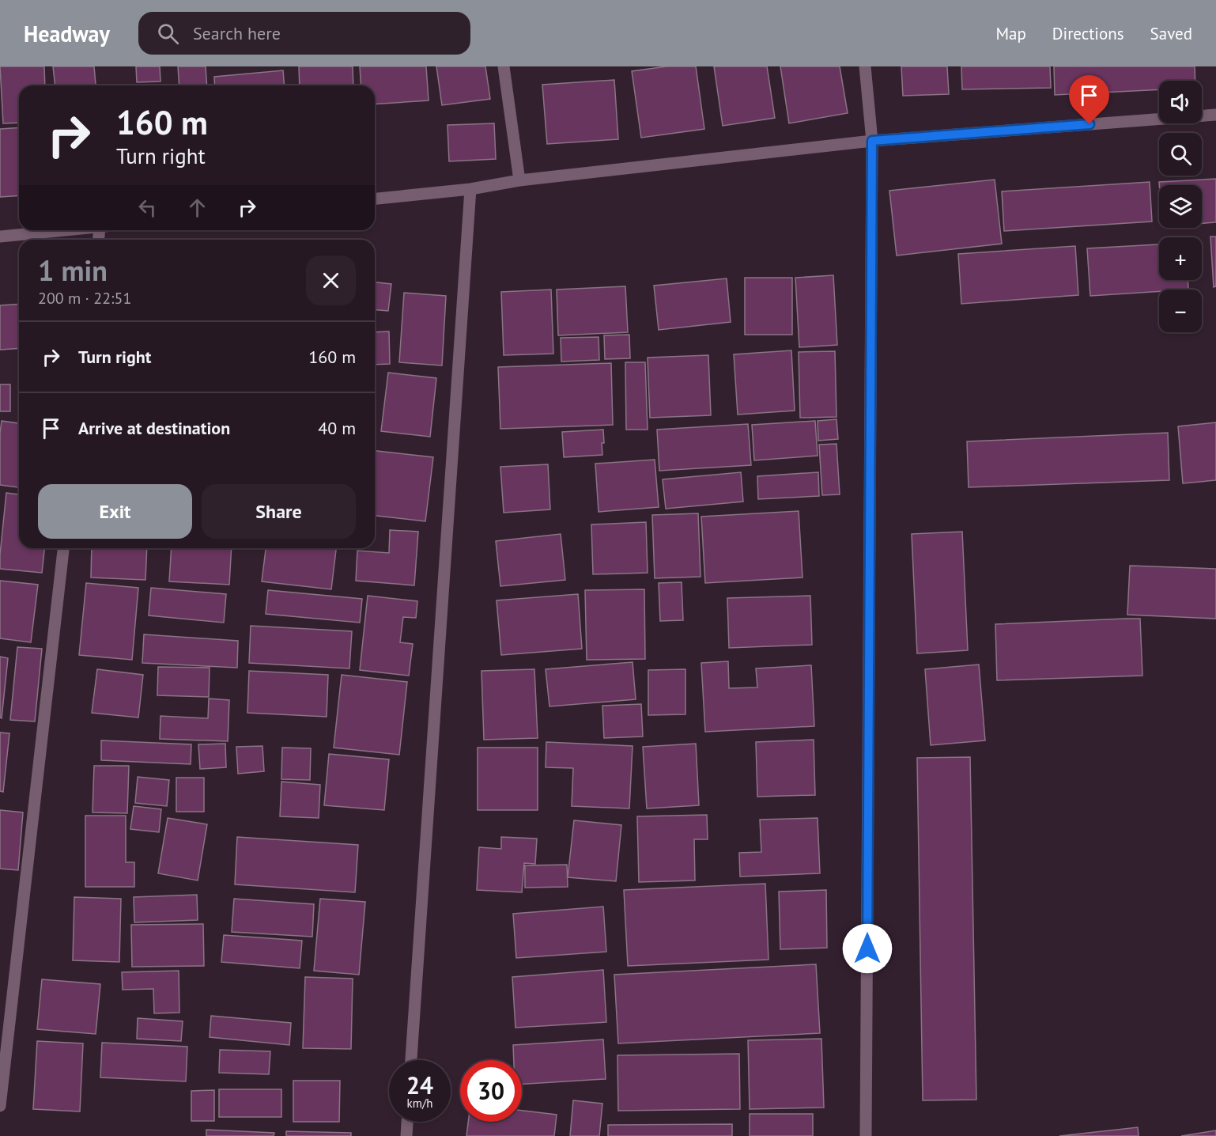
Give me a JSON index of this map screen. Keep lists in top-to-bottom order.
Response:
{
  "page": {
    "header": "Headway",
    "search": "Search here",
    "nav": ["Map", "Directions", "Saved"],
    "map_buttons": ["+", "−"],
    "turn": ["160 m", "Turn right"],
    "heading": ["1 min", "200 m · 22:51"],
    "list": [
      {
        "name": "Turn right",
        "value": "160 m"
      },
      {
        "name": "Arrive at destination",
        "value": "40 m"
      }
    ],
    "buttons": ["Exit", "Share"],
    "speed": "24 km/h",
    "limit": "30"
  }
}
